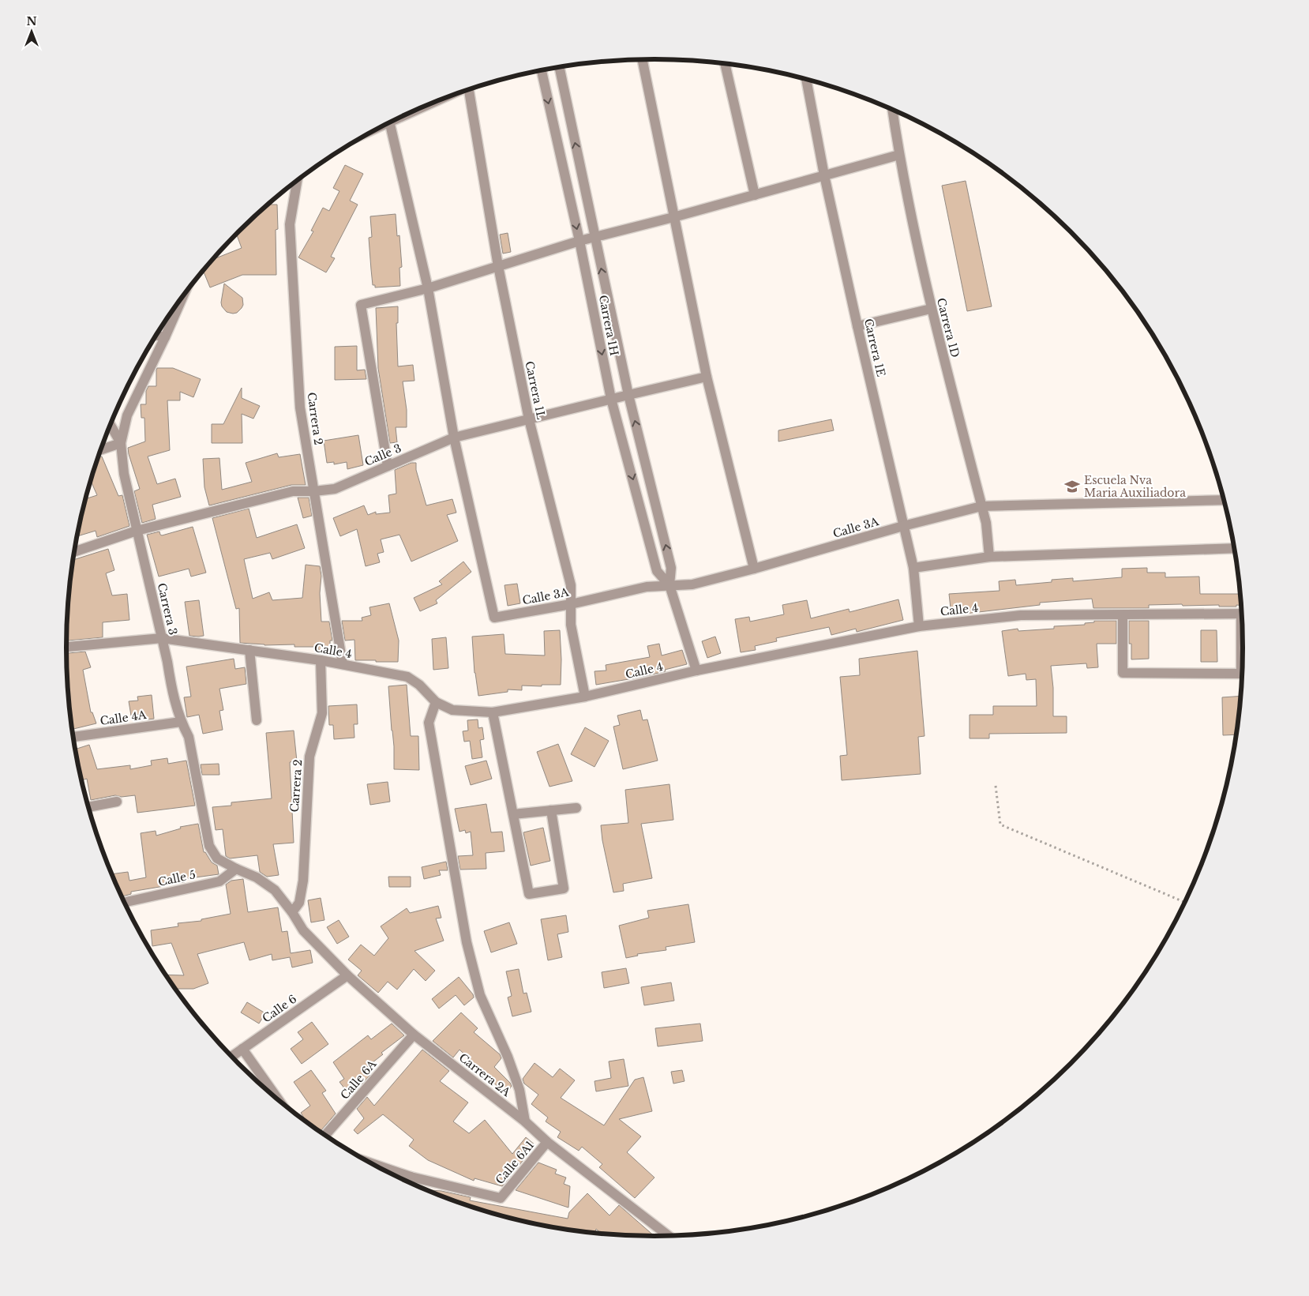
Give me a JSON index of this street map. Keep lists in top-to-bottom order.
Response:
{
  "streets": {
    "street": [
      "Carrera 1H",
      "Carrera 1D",
      "Carrera 1E",
      "Carrera 1L",
      "Carrera 2",
      "Calle 3",
      "Calle 3A",
      "Carrera 3",
      "Calle 4",
      "Calle 4A",
      "Calle 5",
      "Calle 6",
      "Carrera 2A",
      "Calle 6A",
      "Calle 6A1"
    ]
  },
  "crossings": [
    ["Carrera 1H", "Calle 3"],
    ["Carrera 1H", "Calle 3A"],
    ["Carrera 1H", "Calle 4"],
    ["Carrera 1D", "Calle 3A"],
    ["Carrera 1E", "Calle 3A"],
    ["Carrera 1E", "Calle 4"],
    ["Carrera 1L", "Calle 3"],
    ["Carrera 1L", "Calle 3A"],
    ["Carrera 1L", "Calle 4"],
    ["Carrera 2", "Calle 3"],
    ["Carrera 2", "Carrera 3"],
    ["Carrera 2", "Calle 4"],
    ["Carrera 2", "Carrera 2A"],
    ["Calle 3", "Calle 3A"],
    ["Calle 3", "Carrera 3"],
    ["Carrera 3", "Calle 4"],
    ["Carrera 3", "Calle 4A"],
    ["Carrera 3", "Calle 5"],
    ["Carrera 3", "Carrera 2A"],
    ["Calle 6", "Carrera 2A"],
    ["Carrera 2A", "Calle 6A"],
    ["Carrera 2A", "Calle 6A1"]
  ],
  "places": {
    "school or university": ["Escuela Nva Maria Auxiliadora"]
  },
  "north": "top"
}
